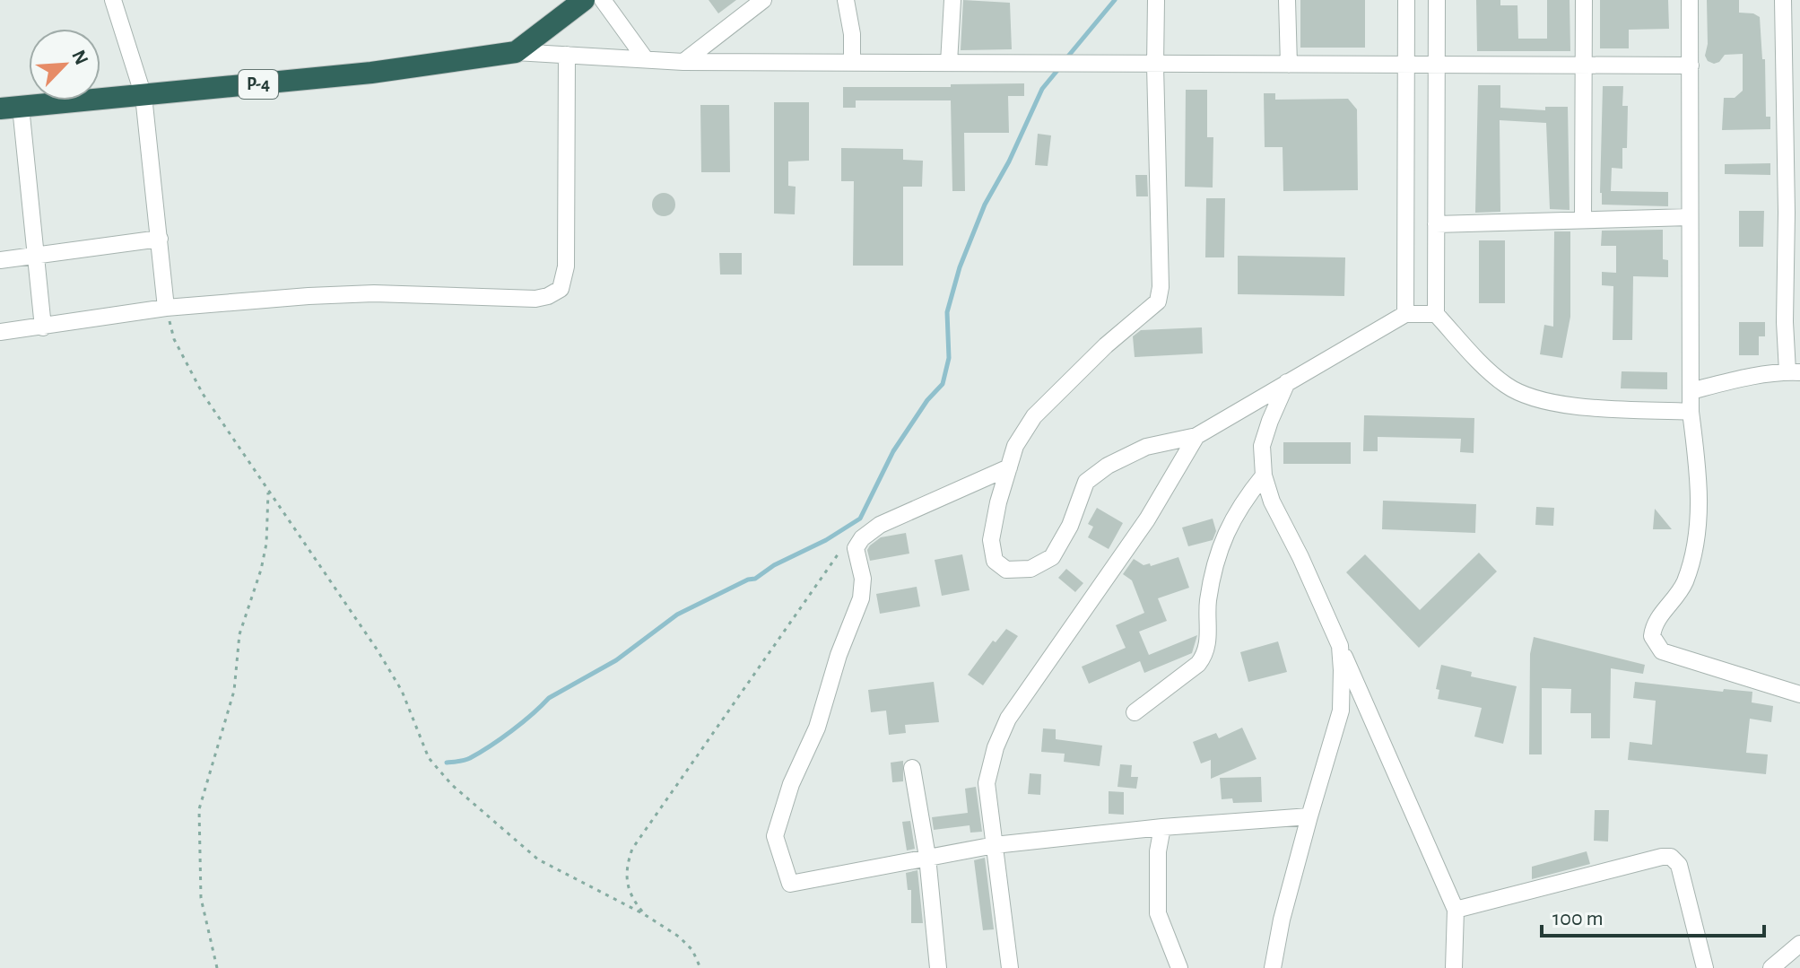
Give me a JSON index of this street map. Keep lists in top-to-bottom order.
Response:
{
  "streets": {
    "highway": ["P-4"]
  },
  "scale_bar": "100 m",
  "north": "top right"
}
